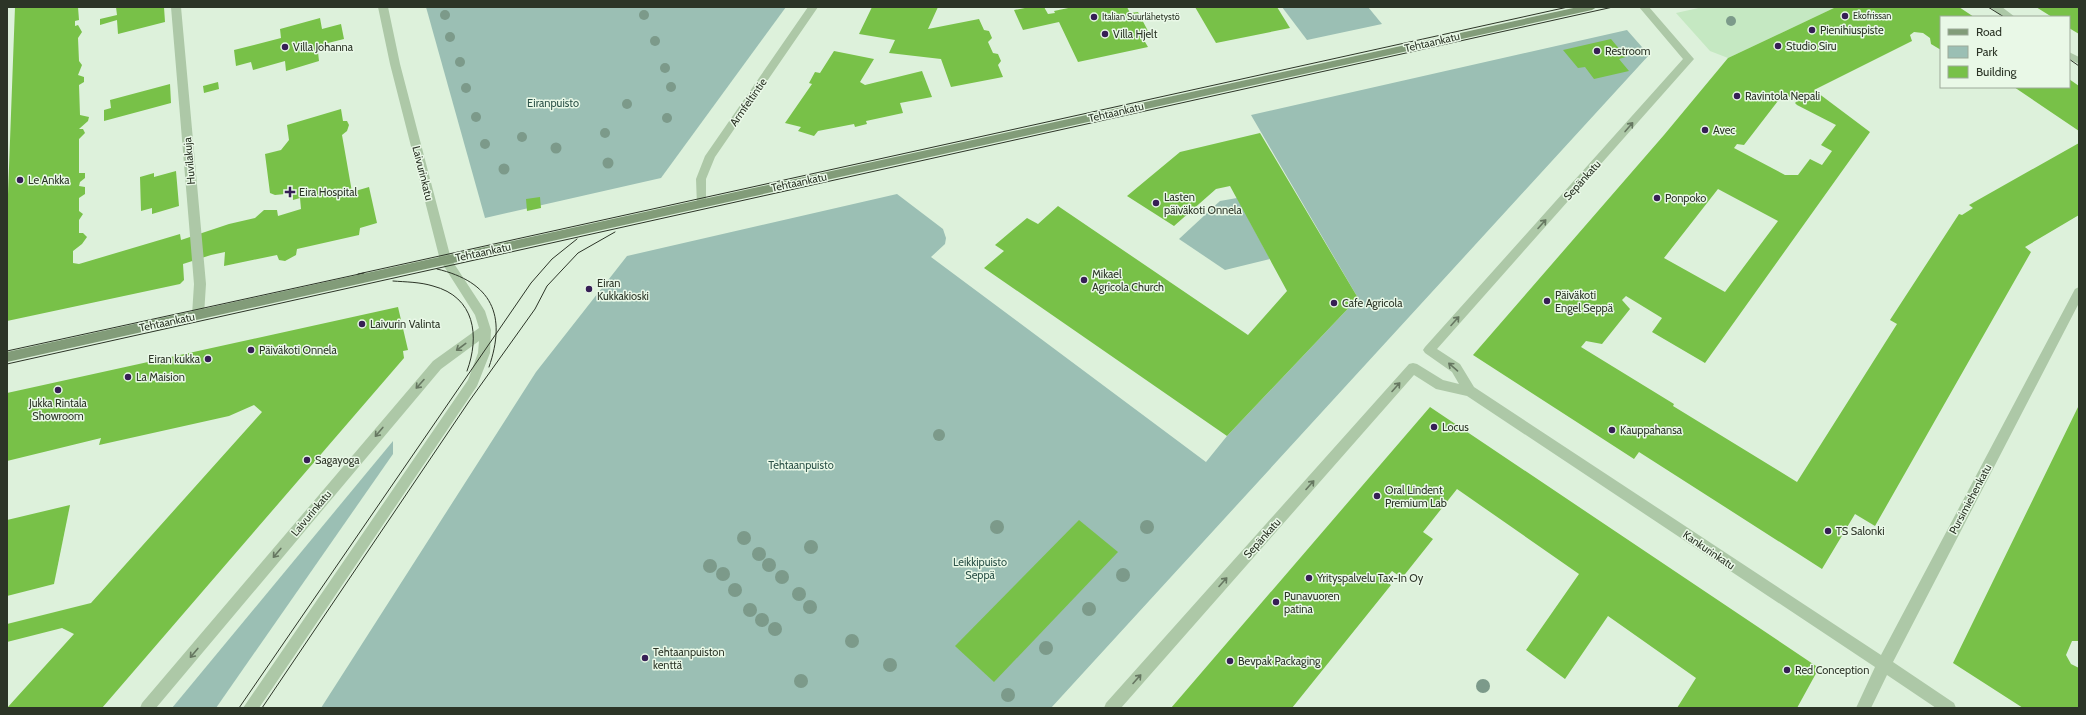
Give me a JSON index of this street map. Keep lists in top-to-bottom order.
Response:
{
  "streets": {
    "street": [
      "Tehtaankatu",
      "Armfeltintie",
      "Huvilakuja",
      "Laivurinkatu",
      "Sepänkatu",
      "Pursimiehenkatu",
      "Kankurinkatu"
    ]
  },
  "crossings": [
    ["Tehtaankatu", "Armfeltintie"],
    ["Tehtaankatu", "Huvilakuja"],
    ["Tehtaankatu", "Laivurinkatu"],
    ["Sepänkatu", "Kankurinkatu"],
    ["Pursimiehenkatu", "Kankurinkatu"]
  ],
  "one_way": ["Sepänkatu"],
  "parks": ["Eiranpuisto", "Tehtaanpuisto", "Leikkipuisto Seppä"],
  "places": {
    "other": [
      "Ekofrissan",
      "Italian Suurlähetystö",
      "Pienihiuspiste",
      "Villa Hjelt",
      "Studio Siru",
      "Villa Johanna",
      "Restroom",
      "Ravintola Nepali",
      "Avec",
      "Le Ankka",
      "Ponpoko",
      "Lasten päiväkoti Onnela",
      "Mikael Agricola Church",
      "Eiran Kukkakioski",
      "Päiväkoti Engel Seppä",
      "Cafe Agricola",
      "Laivurin Valinta",
      "Päiväkoti Onnela",
      "Eiran kukka",
      "La Maision",
      "Jukka Rintala Showroom",
      "Locus",
      "Kauppahansa",
      "Sagayoga",
      "Oral Lindent Premium Lab",
      "TS Salonki",
      "Yrityspalvelu Tax-In Oy",
      "Punavuoren patina",
      "Tehtaanpuiston kenttä",
      "Bevpak Packaging",
      "Red Conception"
    ],
    "health": ["Eira Hospital"]
  },
  "legend": ["Road", "Park", "Building"]
}
